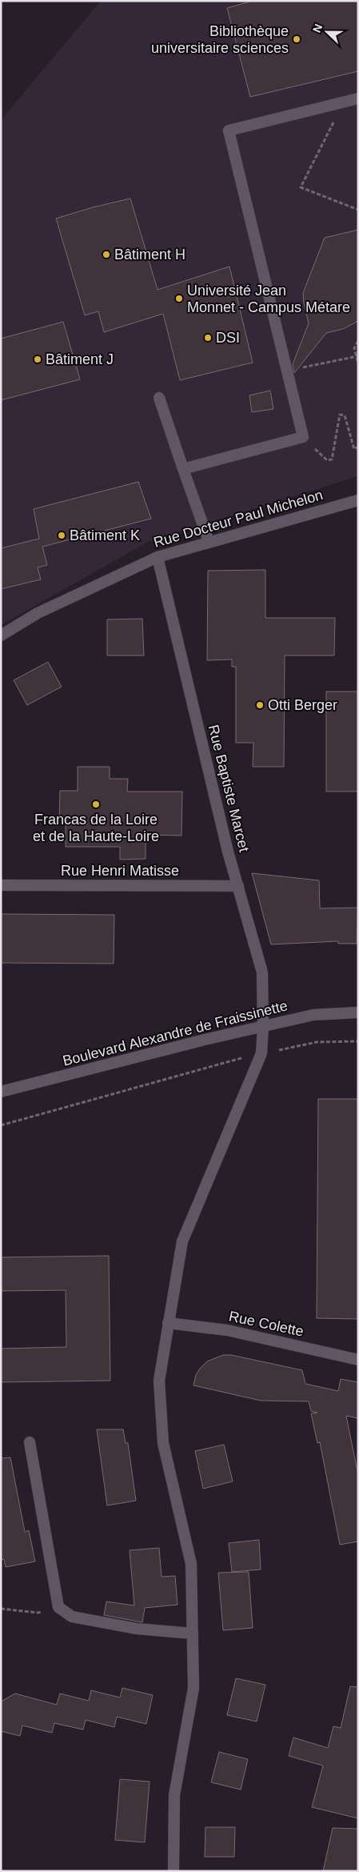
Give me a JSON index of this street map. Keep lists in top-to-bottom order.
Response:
{
  "streets": {
    "street": [
      "Rue Docteur Paul Michelon",
      "Rue Baptiste Marcet",
      "Rue Henri Matisse",
      "Boulevard Alexandre de Fraissinette",
      "Rue Colette"
    ]
  },
  "crossings": [
    ["Rue Docteur Paul Michelon", "Rue Baptiste Marcet"],
    ["Rue Baptiste Marcet", "Rue Henri Matisse"],
    ["Rue Baptiste Marcet", "Boulevard Alexandre de Fraissinette"],
    ["Rue Baptiste Marcet", "Rue Colette"]
  ],
  "places": [
    "Bibliothèque universitaire sciences",
    "Bâtiment H",
    "Université Jean Monnet - Campus Métare",
    "DSI",
    "Bâtiment J",
    "Bâtiment K",
    "Otti Berger",
    "Francas de la Loire et de la Haute-Loire"
  ],
  "north": "left"
}
